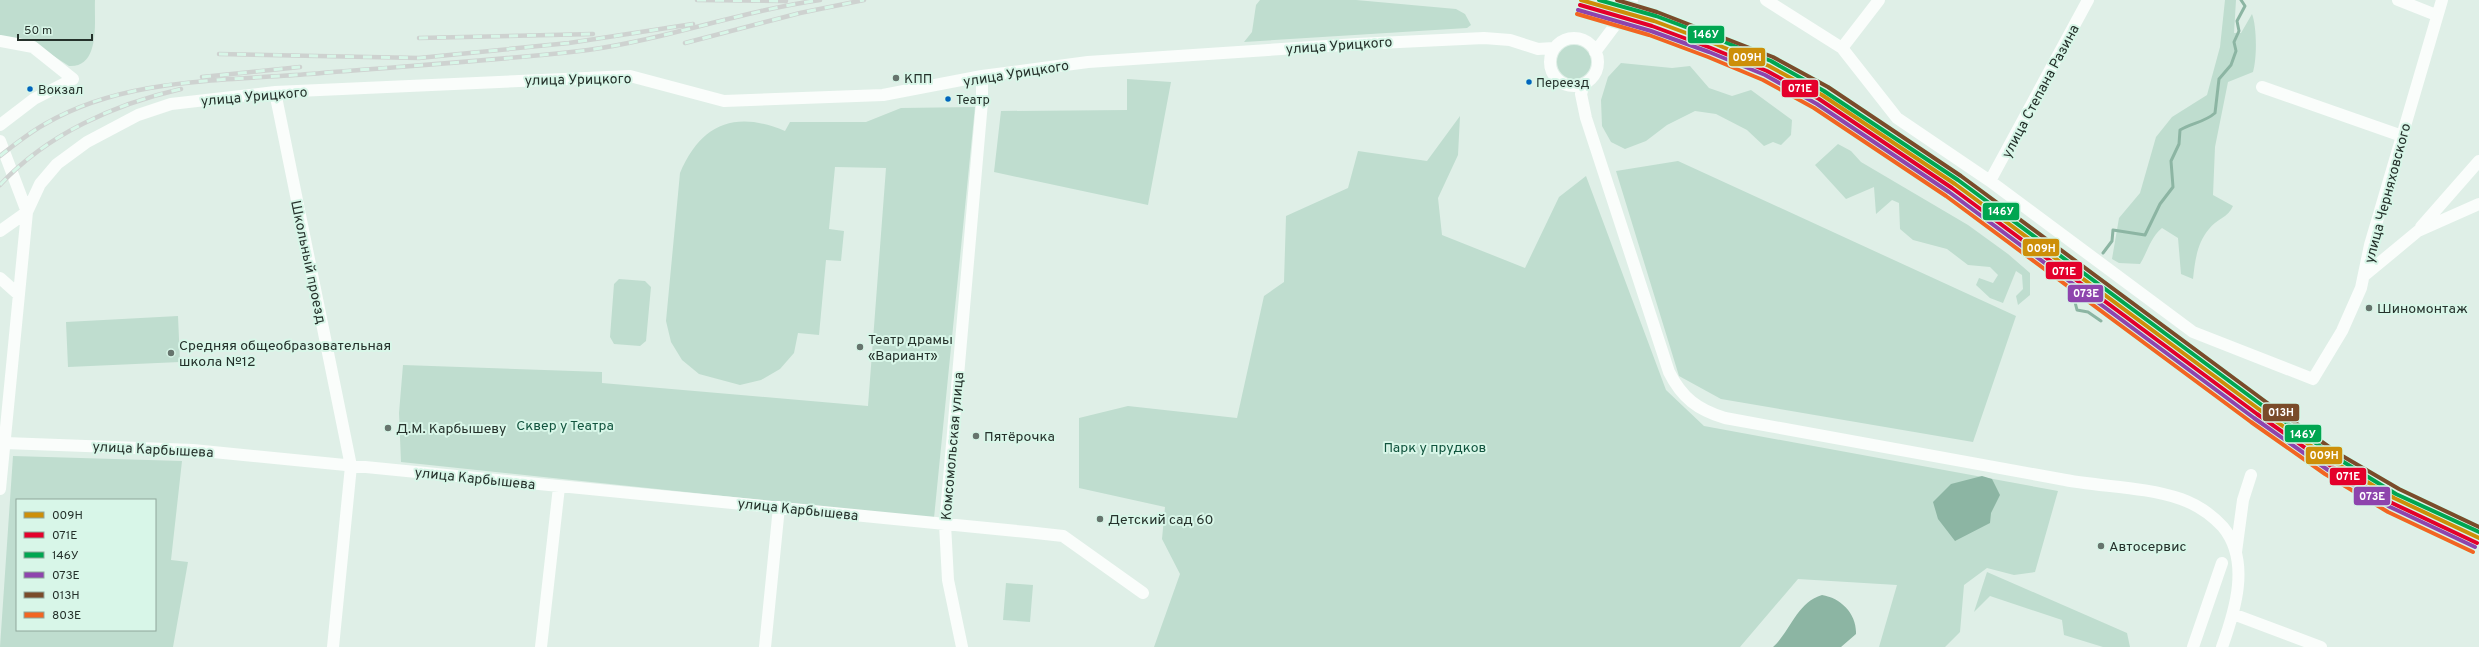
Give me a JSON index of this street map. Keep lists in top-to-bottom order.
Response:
{
  "streets": {
    "street": [
      "улица Урицкого",
      "улица Степана Разина",
      "улица Черняховского",
      "Школьный проезд",
      "Комсомольская улица",
      "улица Карбышева"
    ]
  },
  "crossings": [
    ["улица Урицкого", "Школьный проезд"],
    ["улица Урицкого", "Комсомольская улица"],
    ["улица Урицкого", "улица Карбышева"],
    ["улица Степана Разина", "улица Черняховского"],
    ["Школьный проезд", "улица Карбышева"],
    ["Комсомольская улица", "улица Карбышева"]
  ],
  "parks": ["Сквер у Театра", "Парк у прудков"],
  "places": [
    "КПП",
    "Переезд",
    "Вокзал",
    "Театр",
    "Шиномонтаж",
    "Театр драмы «Вариант»",
    "Средняя общеобразовательная школа №12",
    "Д.М. Карбышеву",
    "Пятёрочка",
    "Детский сад 60",
    "Автосервис"
  ],
  "lines": [
    "transit line 009Н",
    "transit line 146У",
    "transit line 013Н",
    "transit line 071Е",
    "transit line 073Е",
    "transit line 803Е"
  ],
  "legend": [
    "009Н",
    "071Е",
    "146У",
    "073Е",
    "013Н",
    "803Е"
  ],
  "scale_bar": "50 m"
}
